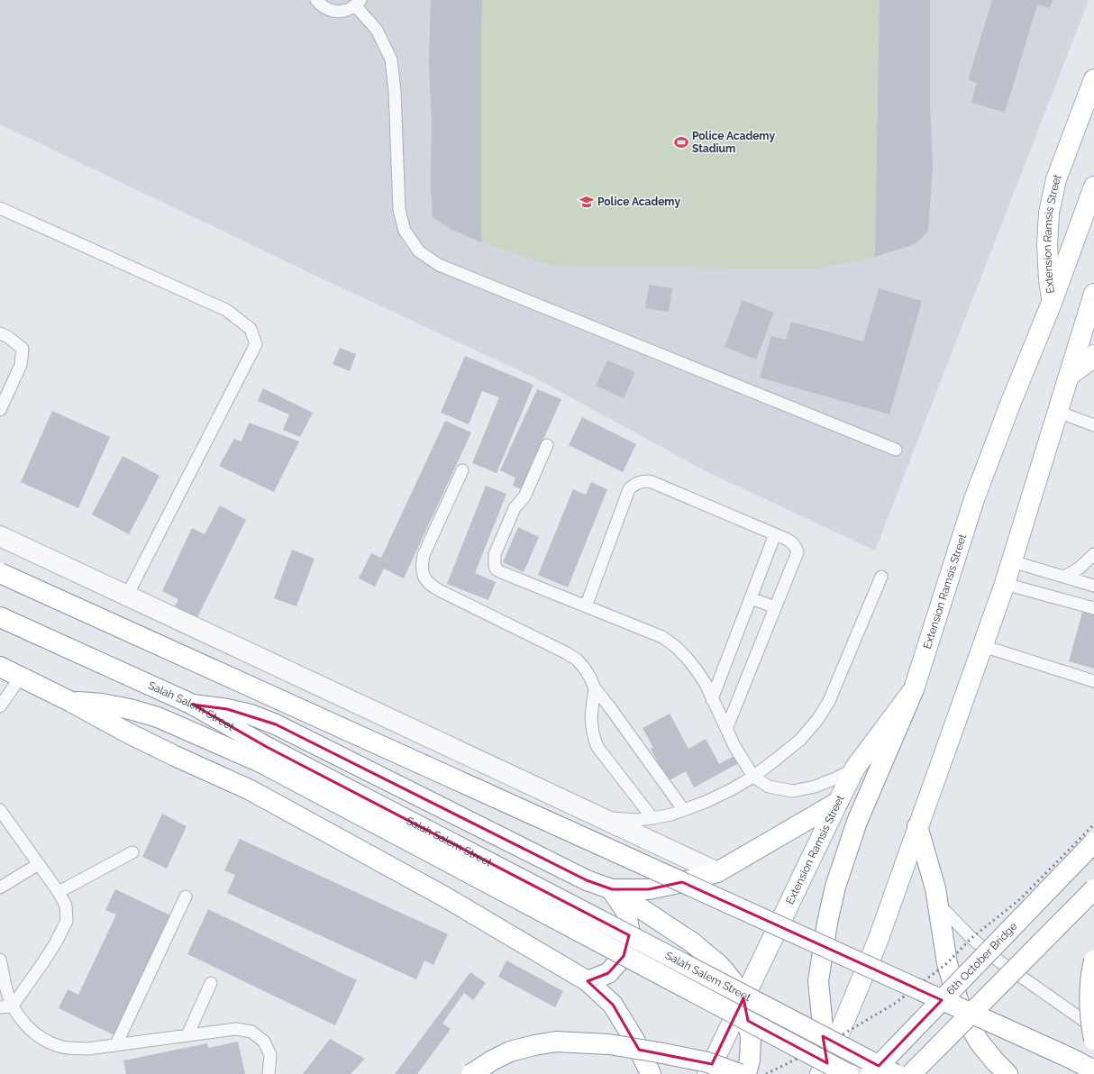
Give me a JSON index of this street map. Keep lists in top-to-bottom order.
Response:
{
  "streets": {
    "main road": ["Extension Ramsis Street", "Salah Salem Street", "6th October Bridge"]
  },
  "places": {
    "sports": ["Police Academy Stadium"],
    "school or university": ["Police Academy"]
  }
}
